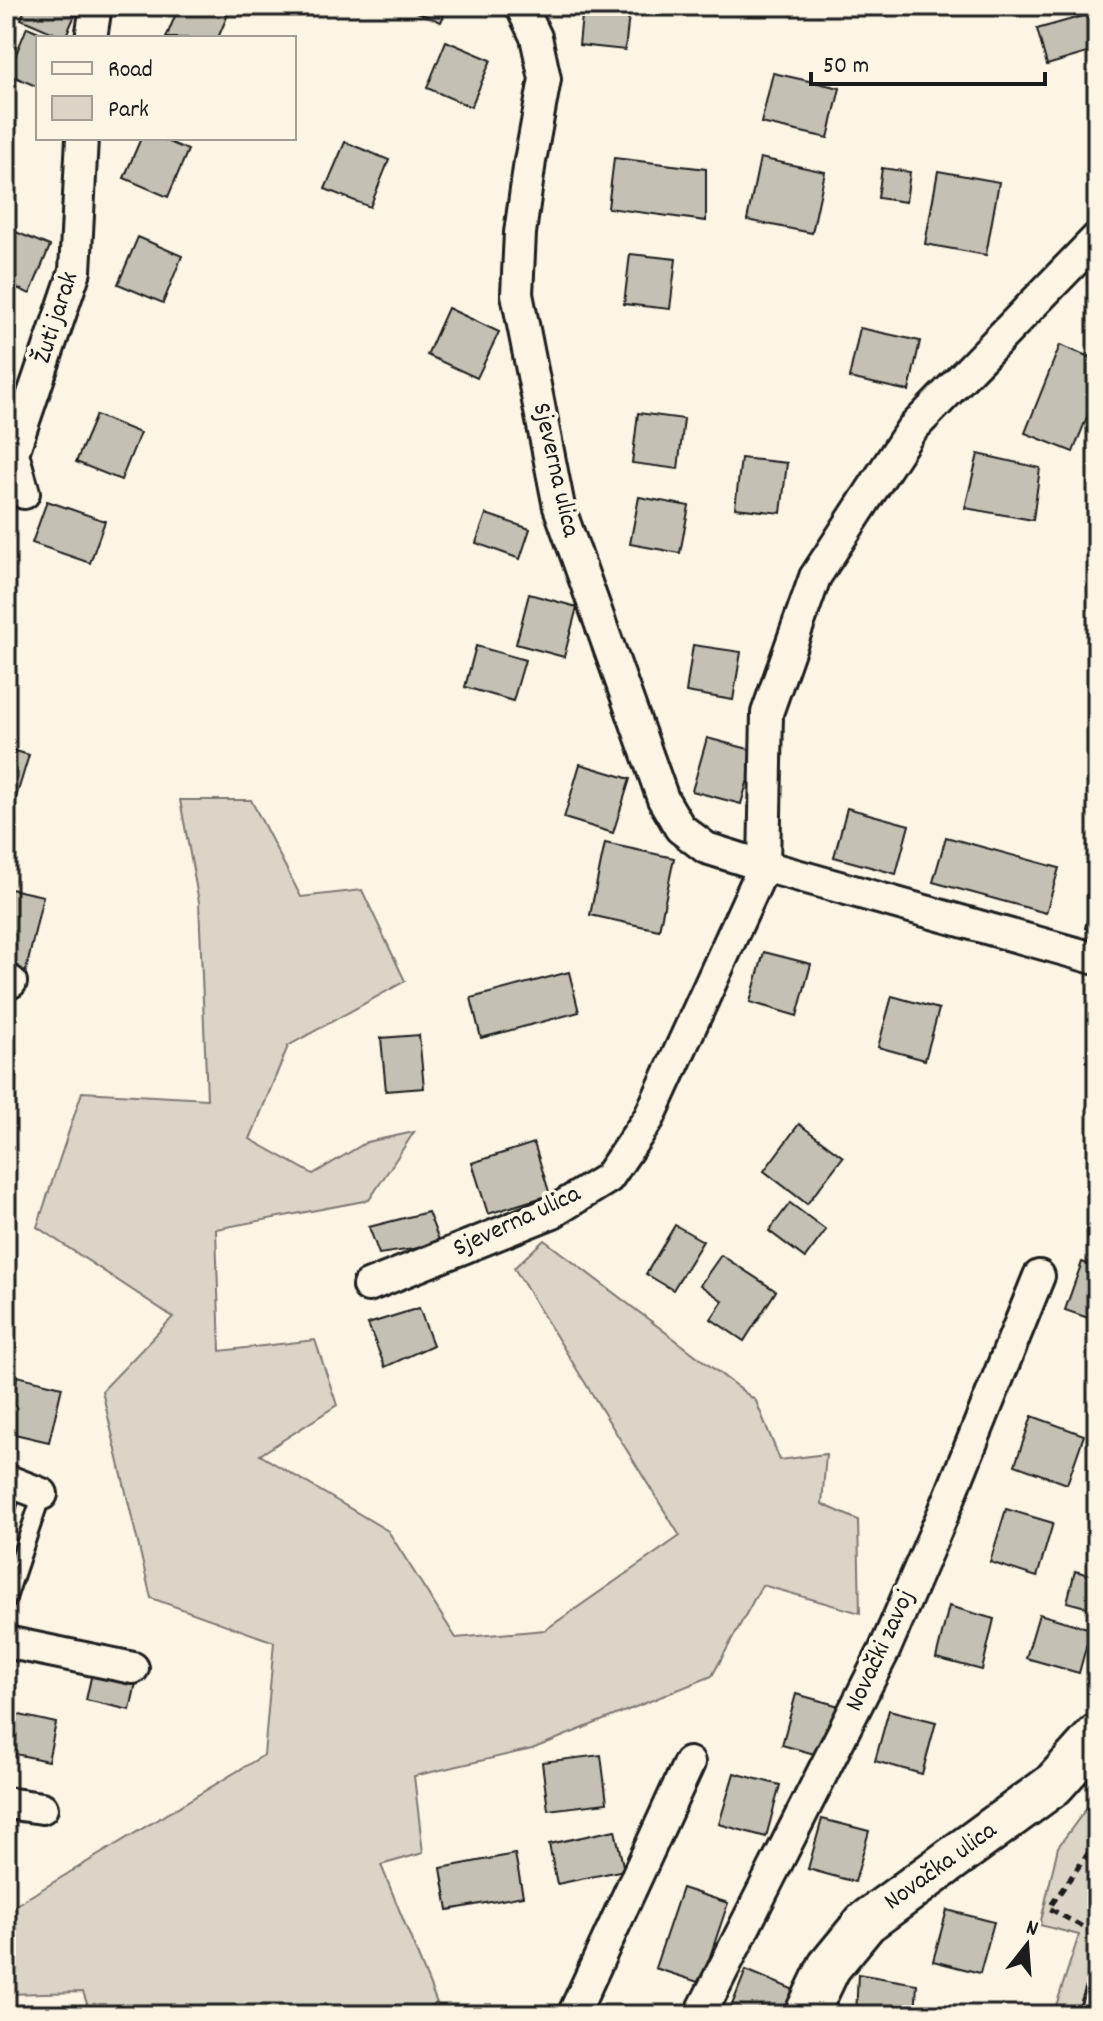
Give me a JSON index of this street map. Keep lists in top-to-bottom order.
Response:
{
  "streets": {
    "street": [
      "Žuti jarak",
      "Sjeverna ulica",
      "Novački zavoj",
      "Novačka ulica"
    ]
  },
  "legend": ["Road", "Park"],
  "scale_bar": "50 m",
  "north": "top"
}
